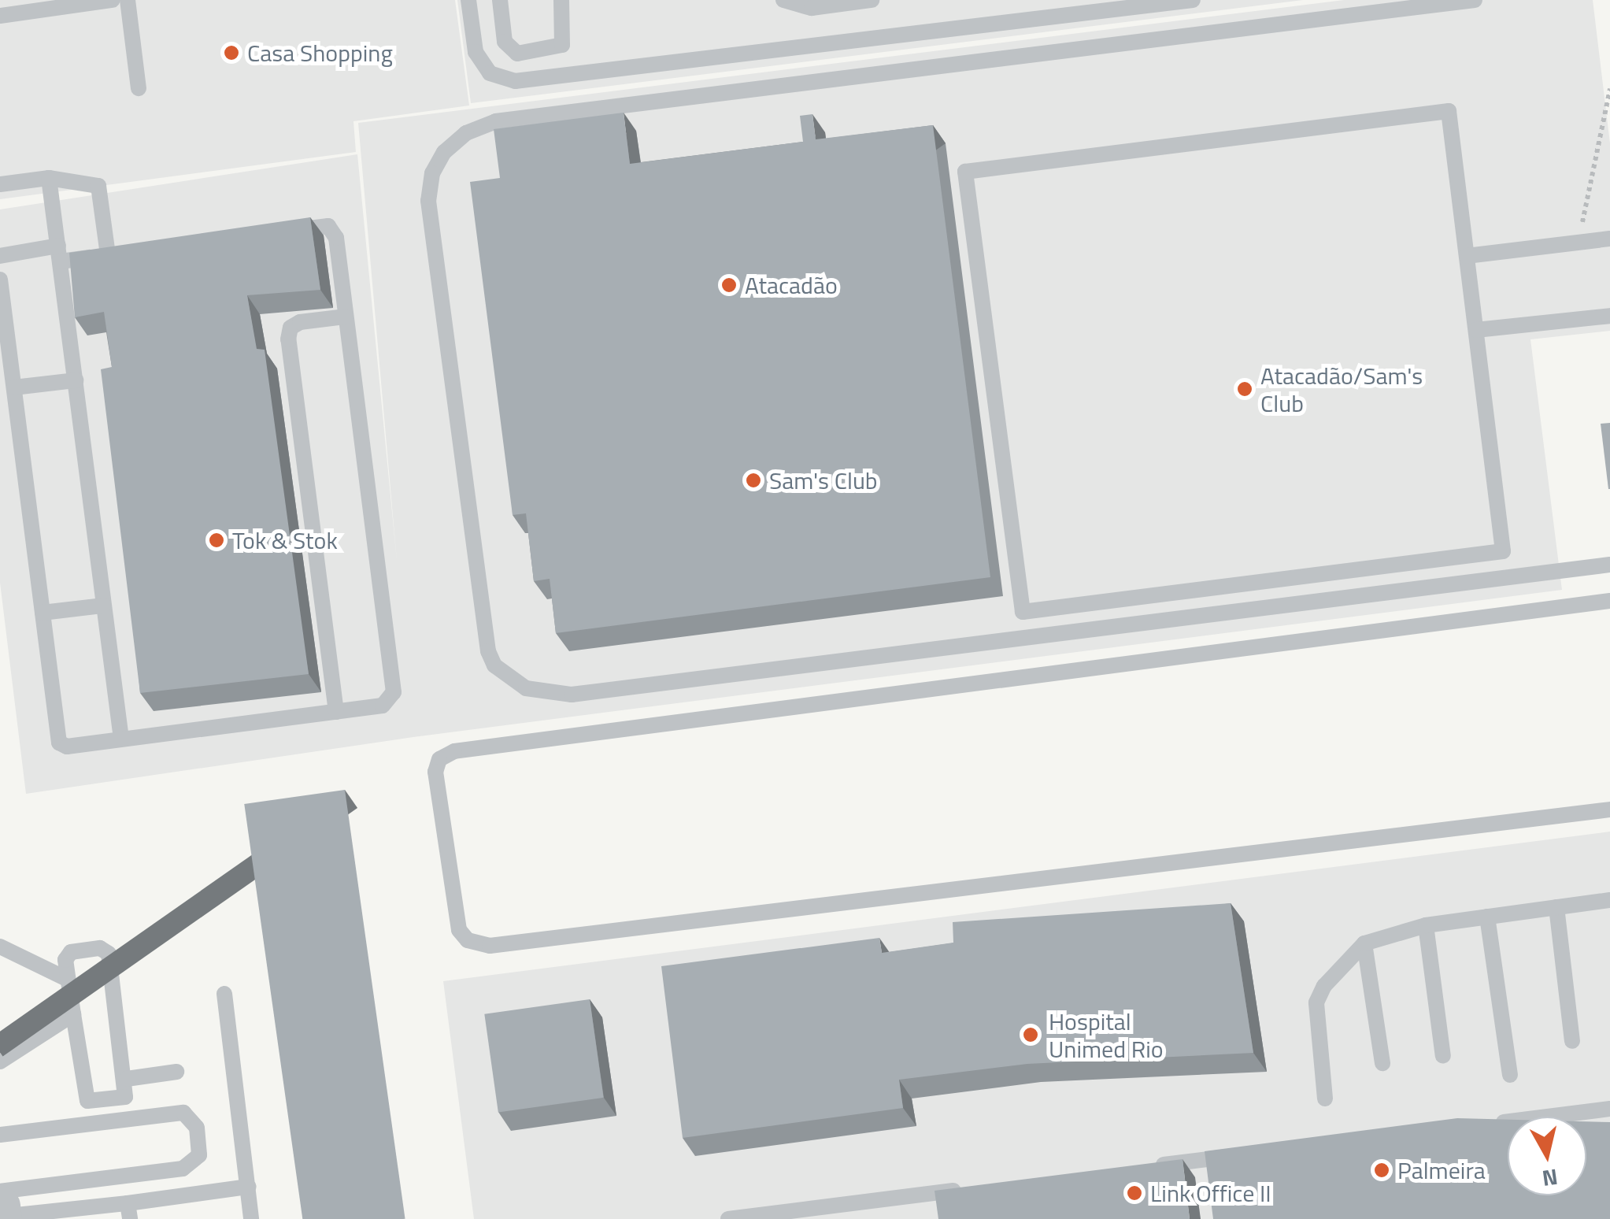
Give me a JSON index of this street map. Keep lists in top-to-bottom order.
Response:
{
  "places": [
    "Casa Shopping",
    "Atacadão",
    "Atacadão/Sam's Club",
    "Sam's Club",
    "Tok & Stok",
    "Hospital Unimed Rio",
    "Palmeira",
    "Link Office II"
  ],
  "north": "bottom"
}
